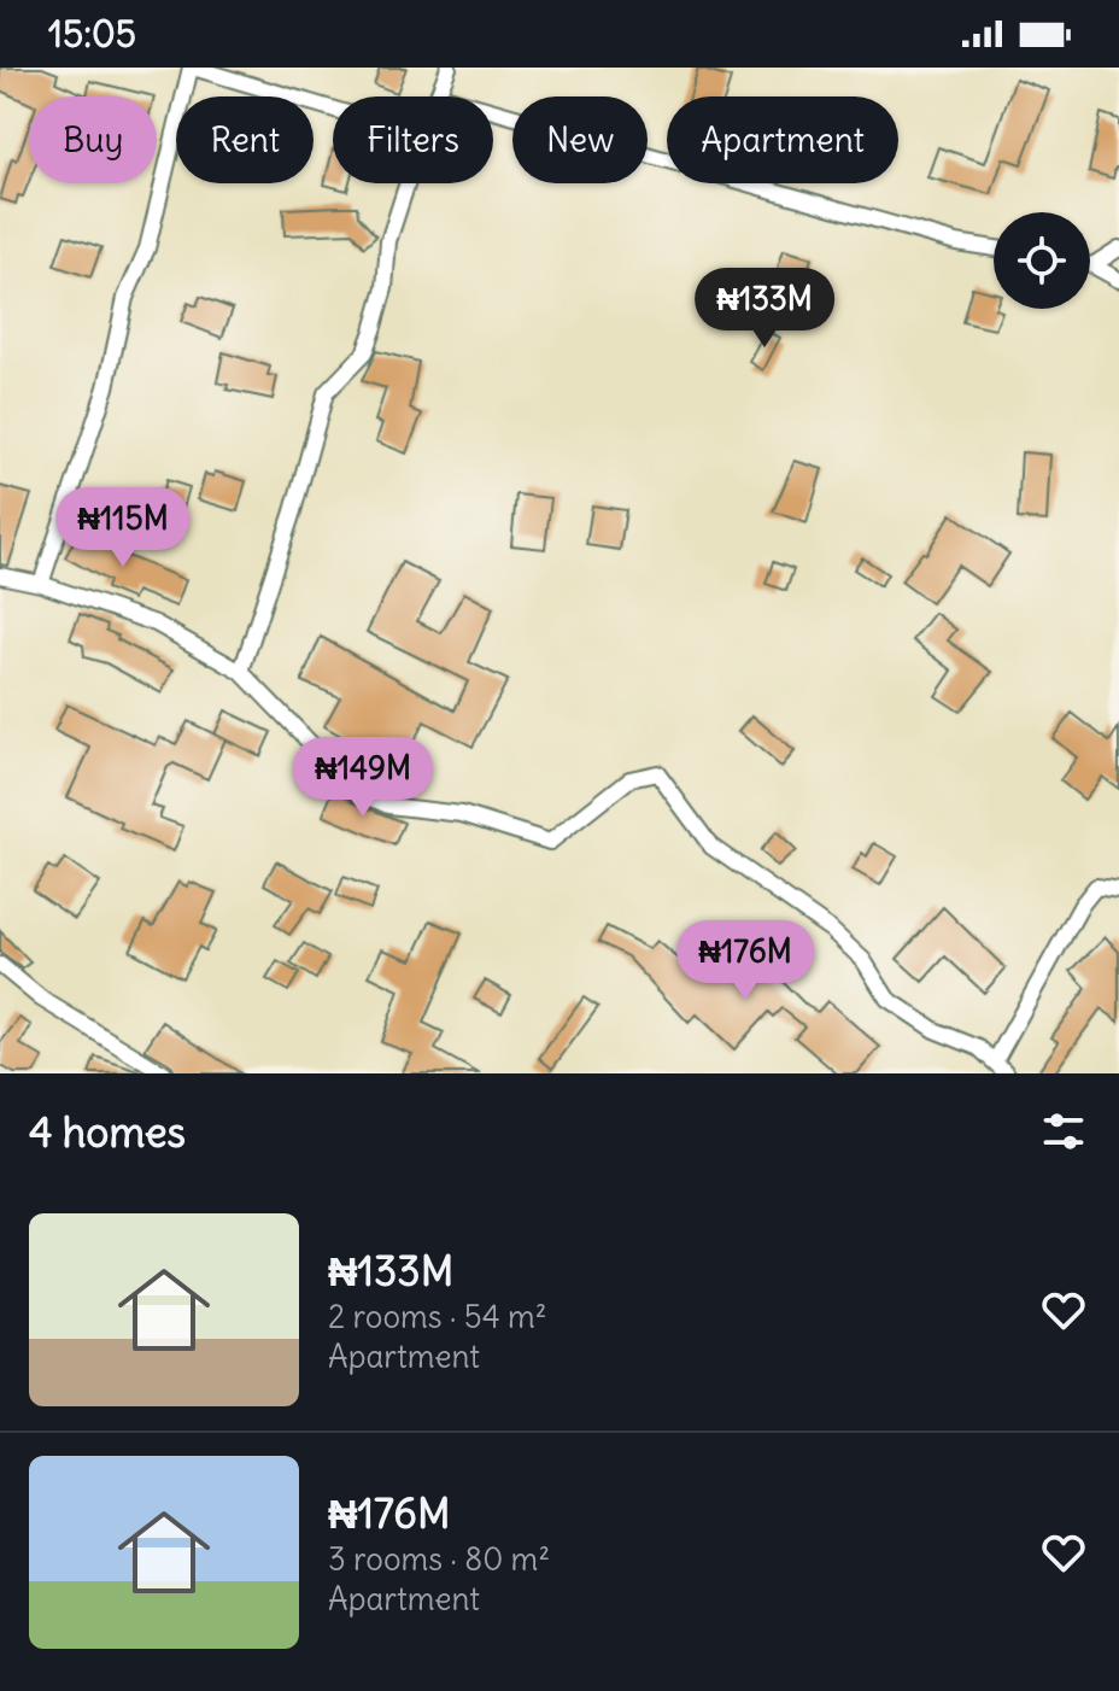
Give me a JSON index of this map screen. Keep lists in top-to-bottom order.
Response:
{
  "page": {
    "status": "15:05",
    "chip": [
      "Buy",
      "Rent",
      "Filters",
      "New",
      "Apartment"
    ],
    "price": [
      "₦133M",
      "₦115M",
      "₦149M",
      "₦176M"
    ],
    "heading": "4 homes",
    "list": [
      {
        "name": "₦133M",
        "note": "2 rooms · 54 m² · Apartment"
      },
      {
        "name": "₦176M",
        "note": "3 rooms · 80 m² · Apartment"
      }
    ]
  }
}
